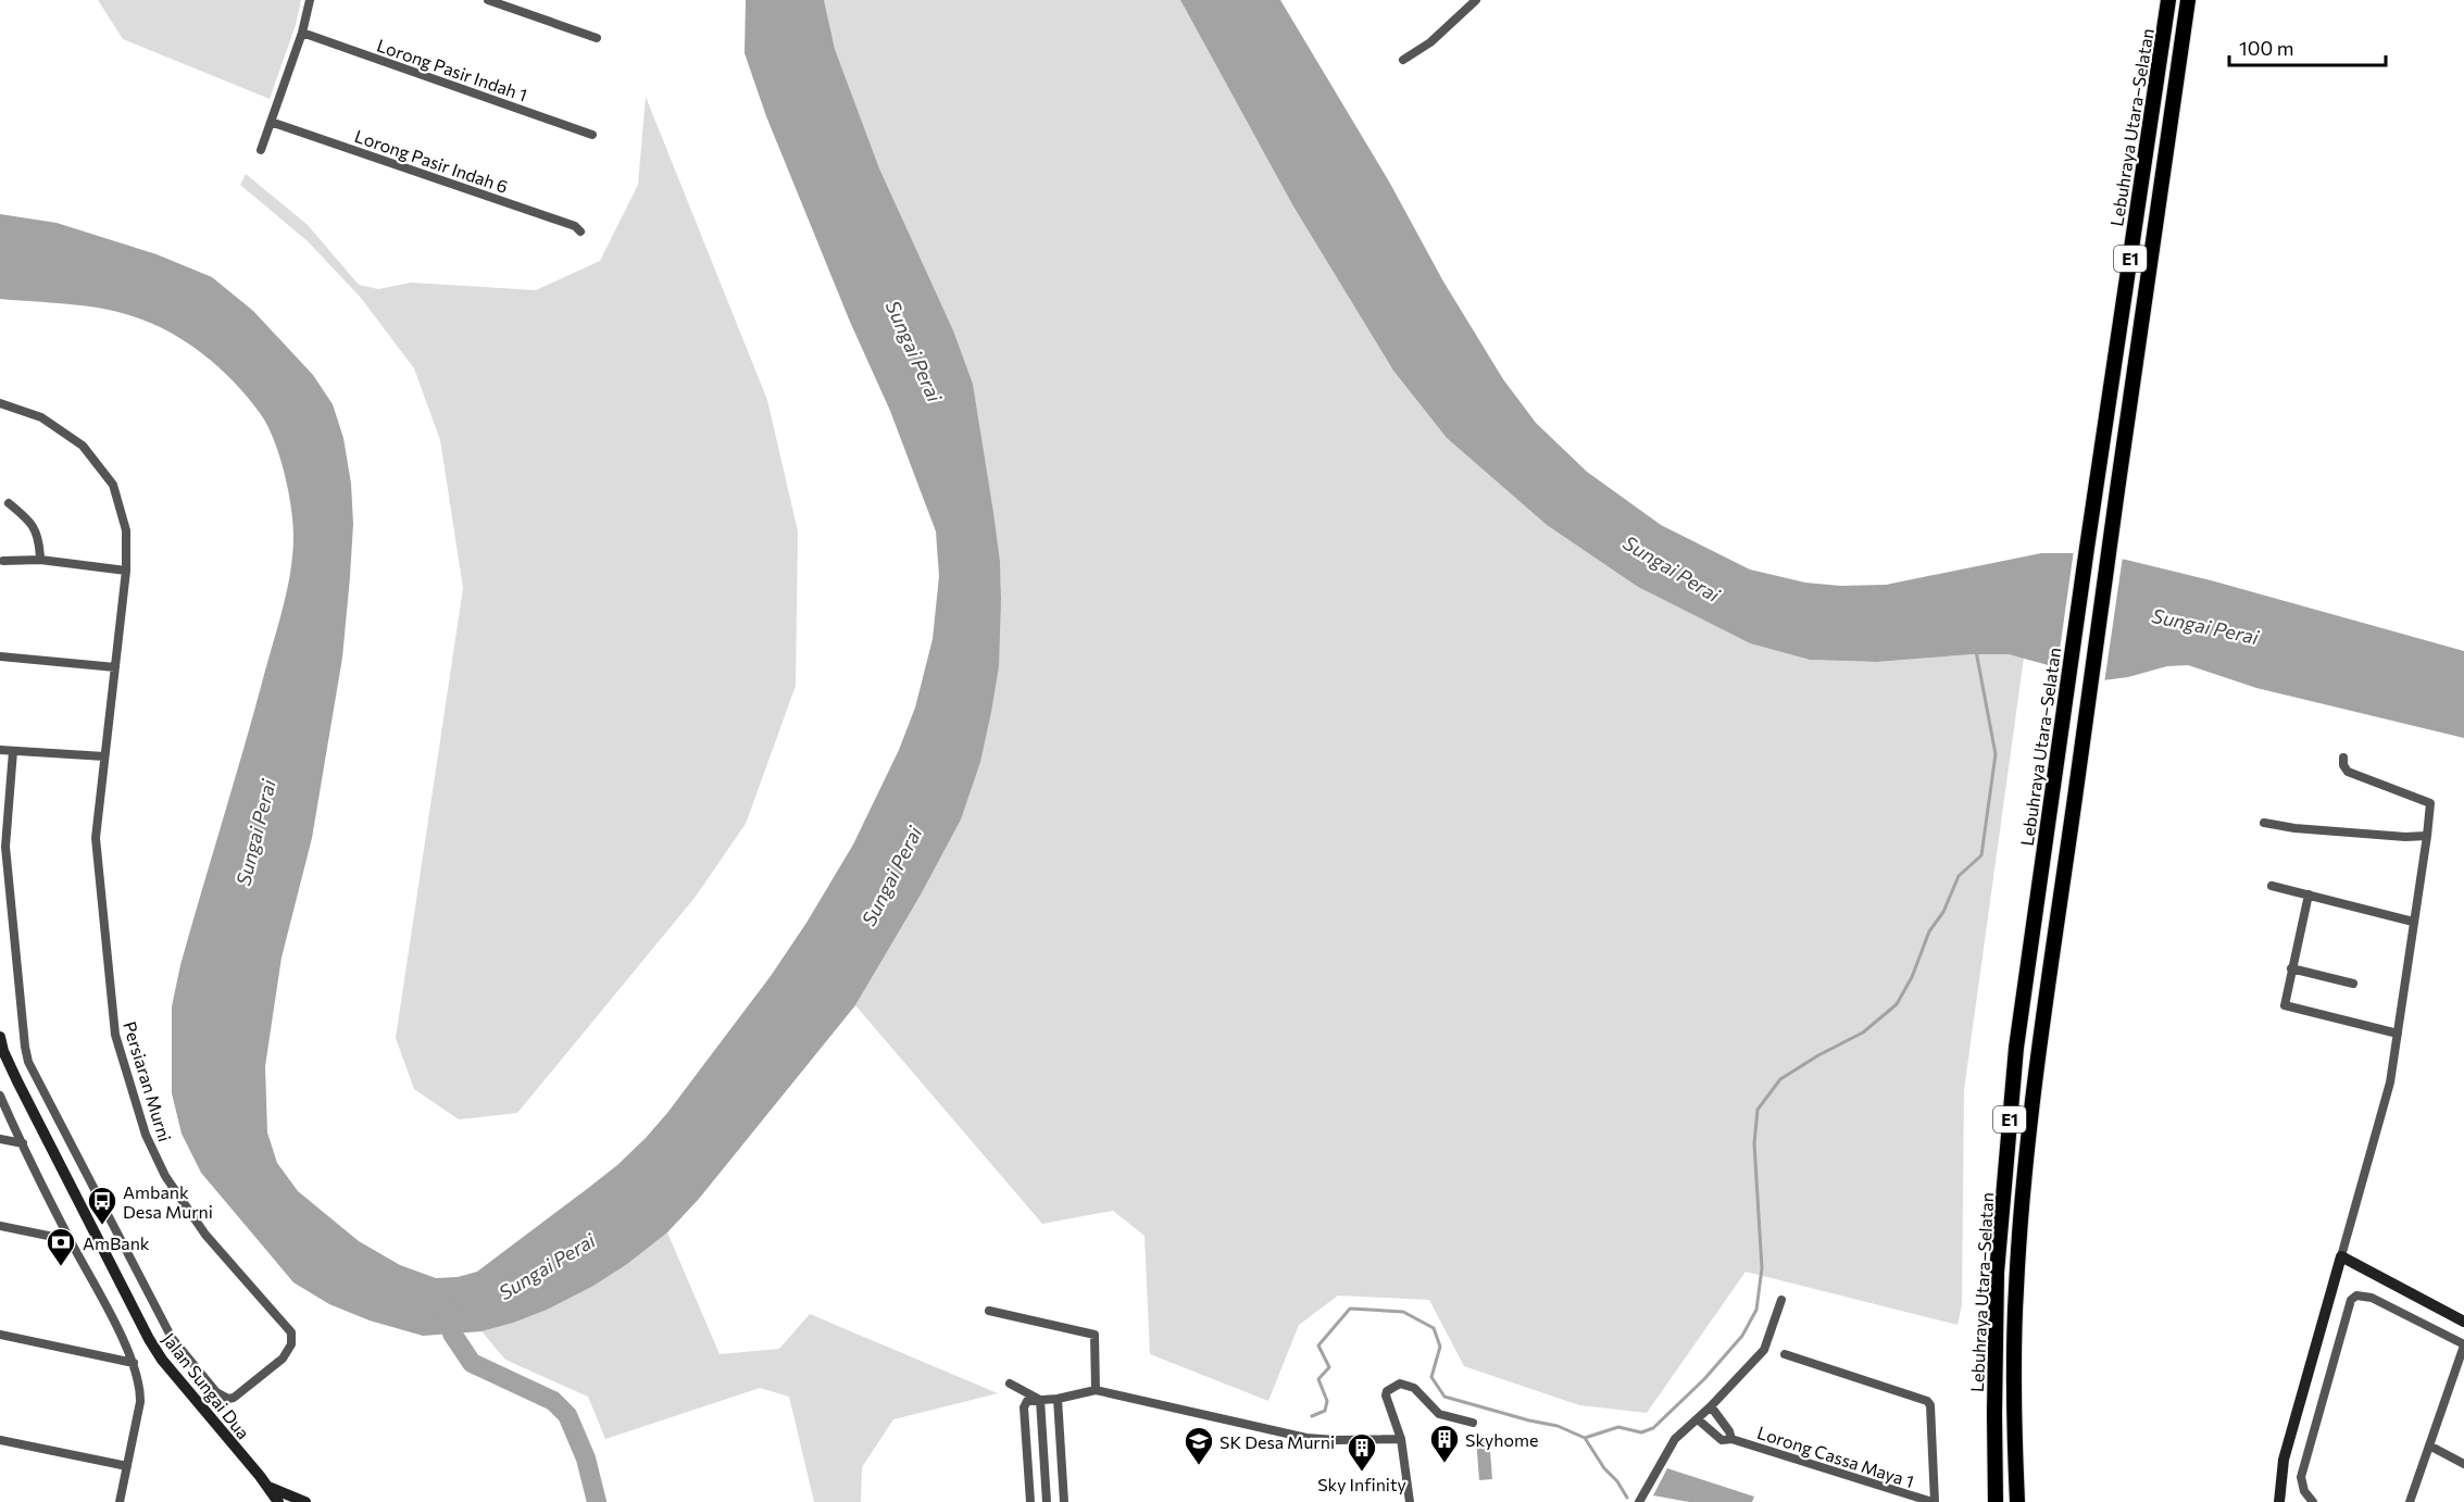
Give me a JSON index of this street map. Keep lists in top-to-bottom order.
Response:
{
  "streets": {
    "highway": ["Lebuhraya Utara–Selatan", "E1"],
    "main road": ["Jalan Sungai Dua"],
    "street": [
      "Lorong Pasir Indah 1",
      "Lorong Pasir Indah 6",
      "Persiaran Murni",
      "Lorong Cassa Maya 1"
    ]
  },
  "water": ["Sungai Perai"],
  "places": {
    "bus stop": ["Ambank Desa Murni"],
    "bank": ["AmBank"],
    "building": ["Skyhome", "Sky Infinity"],
    "school or university": ["SK Desa Murni"]
  },
  "scale_bar": "100 m"
}
